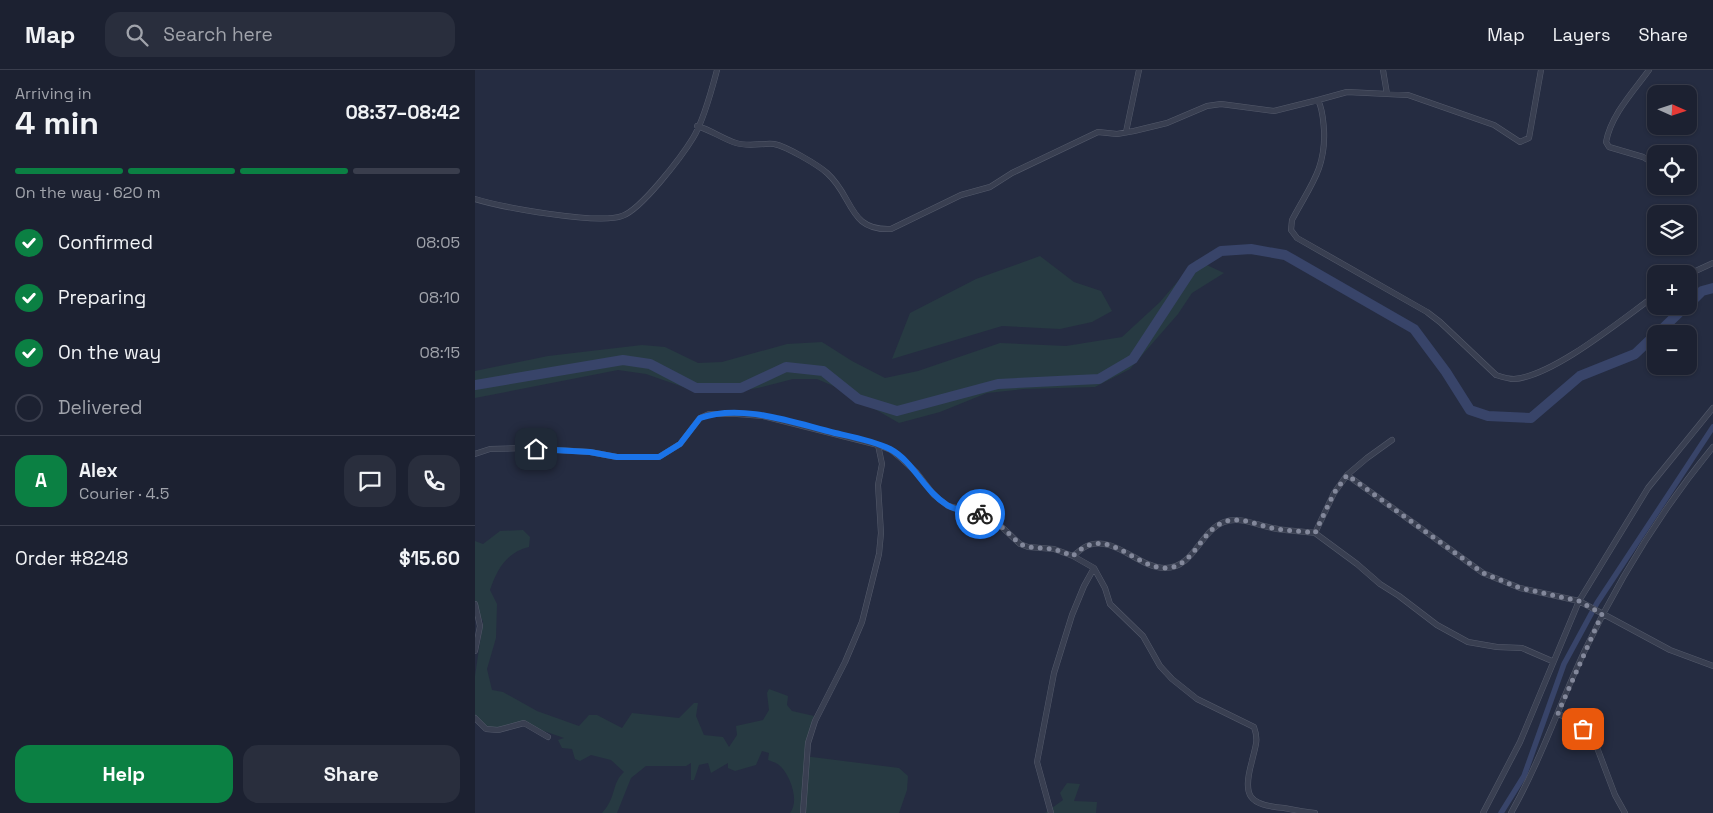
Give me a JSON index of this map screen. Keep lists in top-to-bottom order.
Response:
{
  "north": "right",
  "page": {
    "header": "Map",
    "search": "Search here",
    "nav": ["Map", "Layers", "Share"],
    "heading": ["4 min", "Arriving in", "08:37–08:42"],
    "panel": [
      "Alex",
      "Courier · 4.5",
      "Order #8248",
      "$15.60"
    ],
    "map_buttons": ["+", "−"],
    "bar": "On the way · 620 m",
    "list": [
      ["Confirmed", "08:05"],
      ["Preparing", "08:10"],
      ["On the way", "08:15"],
      "Delivered"
    ],
    "round": "A",
    "buttons": ["Help", "Share"]
  }
}
